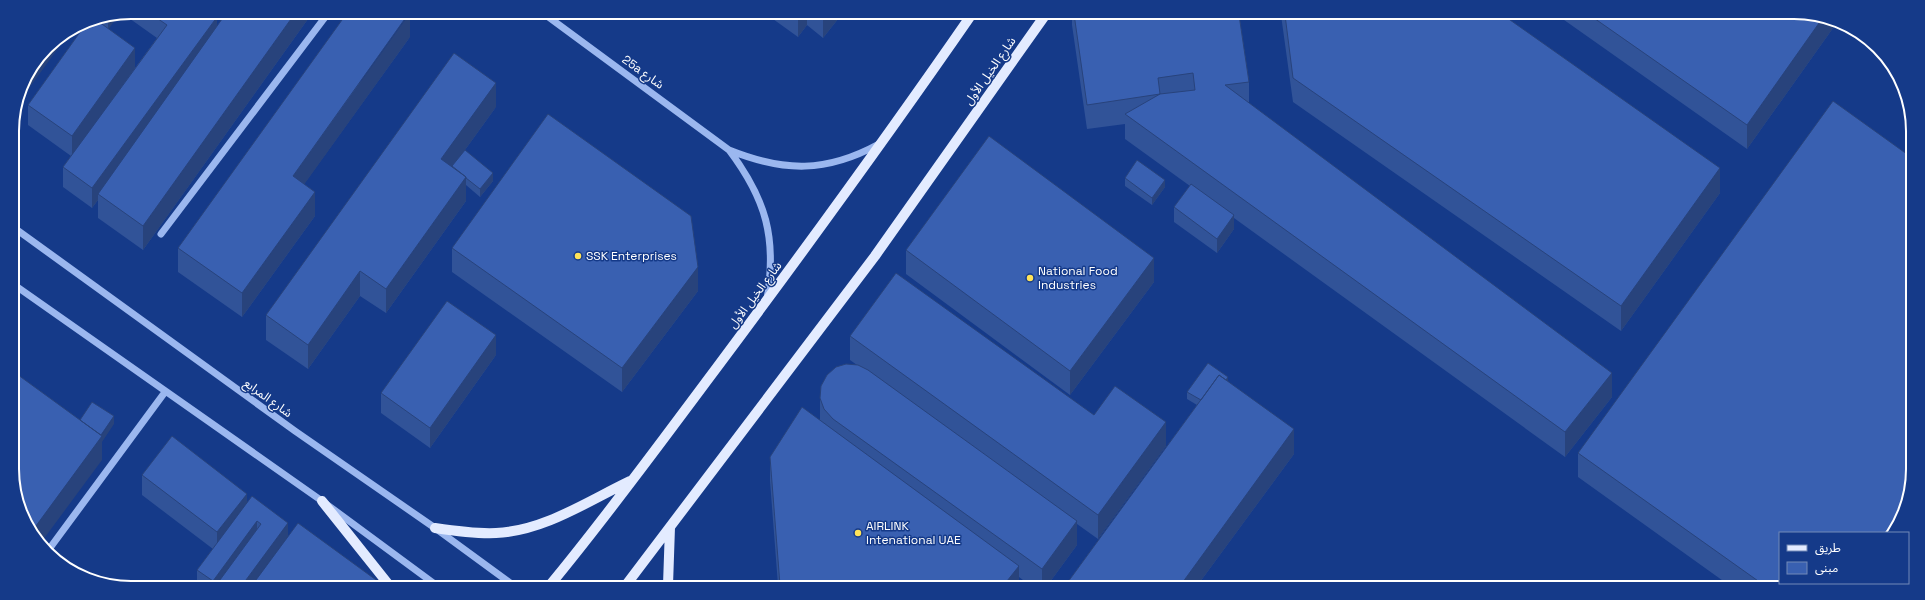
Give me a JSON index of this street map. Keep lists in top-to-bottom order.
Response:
{
  "streets": {
    "main road": ["شارع الخيل الأول"],
    "street": ["25a شارع", "شارع المرابع"]
  },
  "crossings": [
    ["شارع الخيل الأول", "25a شارع"]
  ],
  "places": ["SSK Enterprises", "National Food Industries", "AIRLINK Intenational UAE"],
  "legend": ["طريق", "مبنى"]
}
